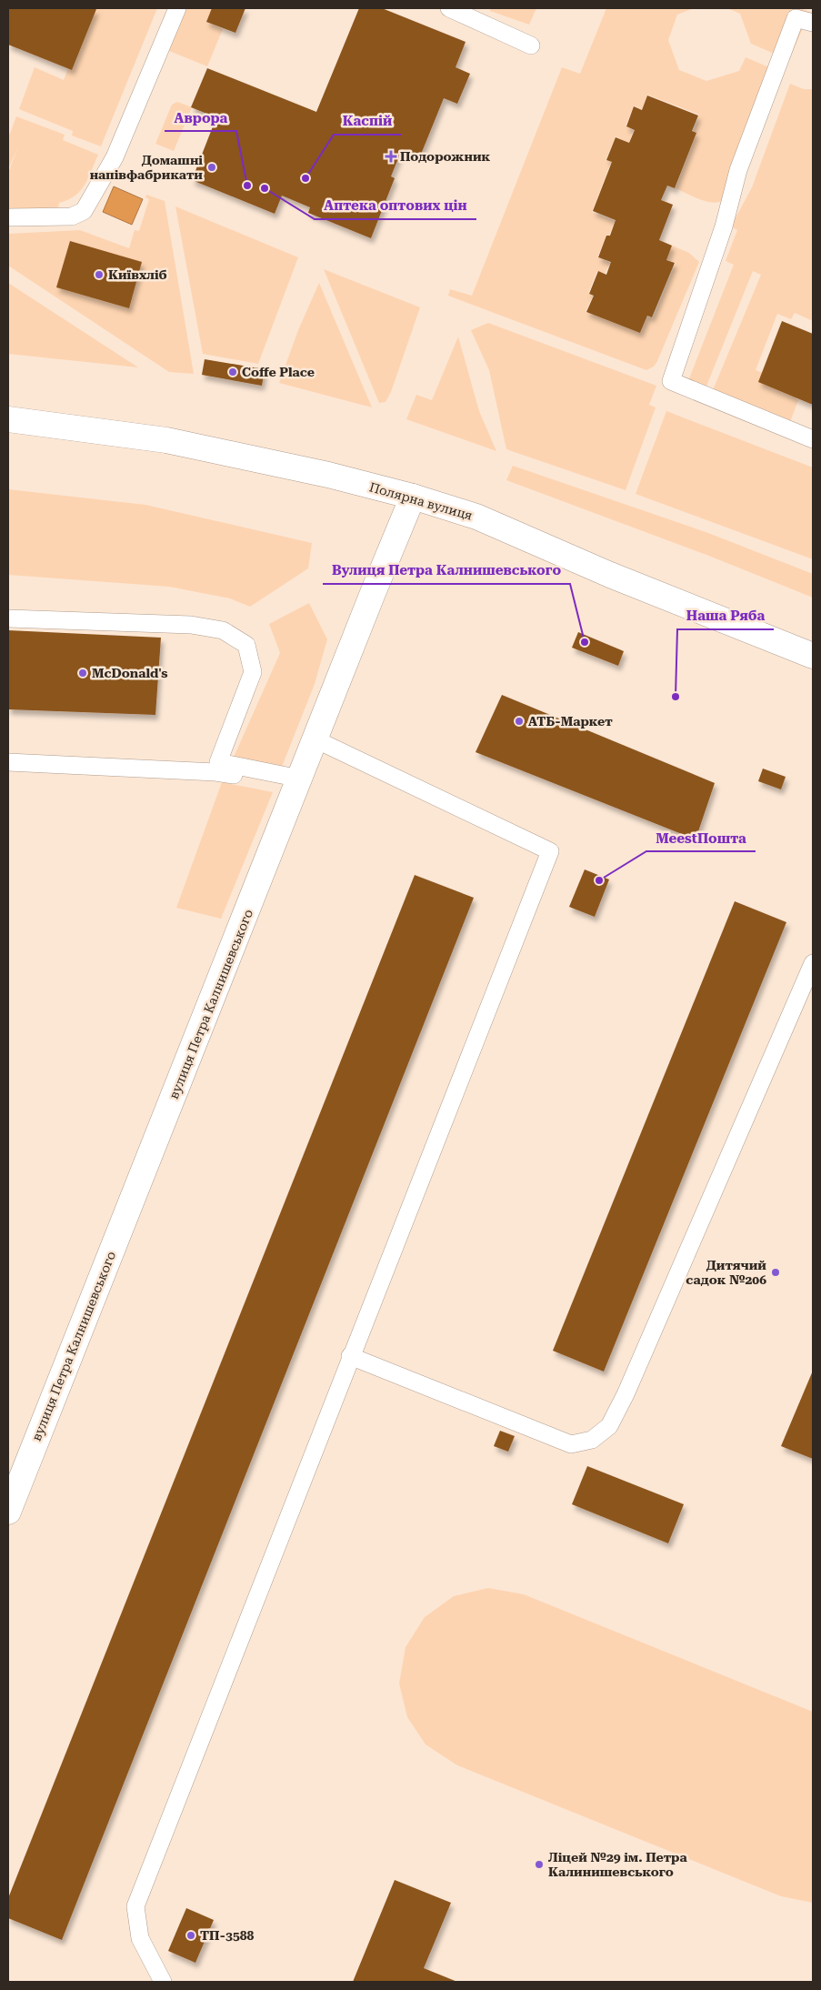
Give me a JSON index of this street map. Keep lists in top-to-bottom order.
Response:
{
  "streets": {
    "street": ["Полярна вулиця", "вулиця Петра Калнишевського"]
  },
  "crossings": [
    ["Полярна вулиця", "вулиця Петра Калнишевського"]
  ],
  "places": {
    "health": ["Подорожник"],
    "other": [
      "Домашні напівфабрикати",
      "Каспій",
      "Аврора",
      "Аптека оптових цін",
      "Київхліб",
      "Coffe Place",
      "Вулиця Петра Калнишевського",
      "McDonald's",
      "Наша Ряба",
      "АТБ-Маркет",
      "MeestПошта",
      "Дитячий садок №206",
      "Ліцей №29 ім. Петра Калинишевського",
      "ТП-3588"
    ]
  }
}
